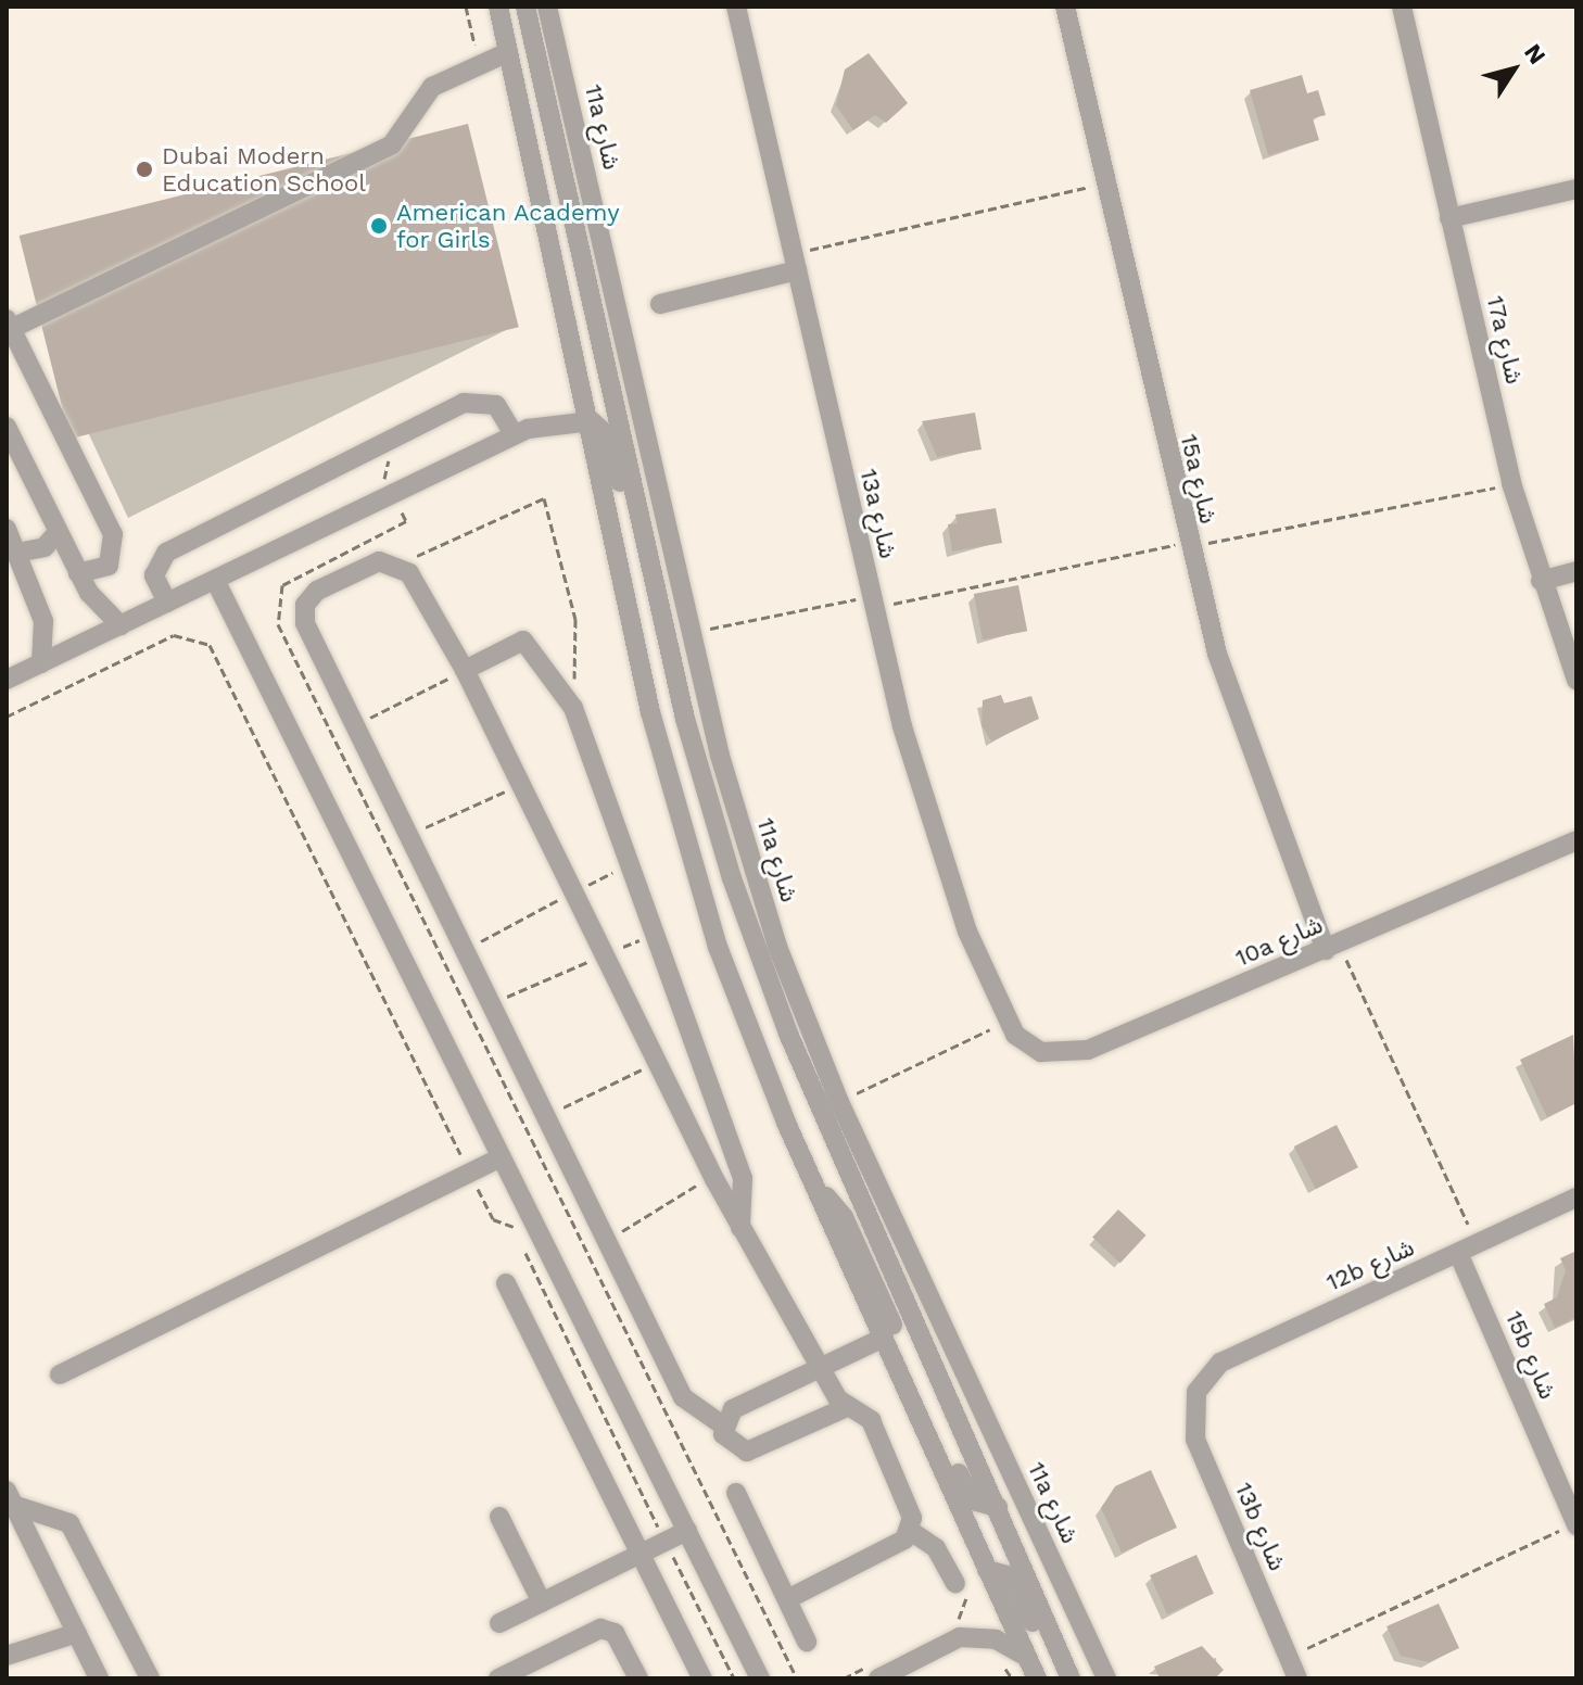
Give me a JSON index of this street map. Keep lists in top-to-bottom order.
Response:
{
  "streets": {
    "street": [
      "11a شارع",
      "17a شارع",
      "15a شارع",
      "13a شارع",
      "10a شارع",
      "12b شارع",
      "15b شارع",
      "13b شارع"
    ]
  },
  "crossings": [
    ["15a شارع", "10a شارع"],
    ["13a شارع", "10a شارع"],
    ["12b شارع", "15b شارع"],
    ["12b شارع", "13b شارع"]
  ],
  "places": ["Dubai Modern Education School", "American Academy for Girls"],
  "north": "top right"
}
